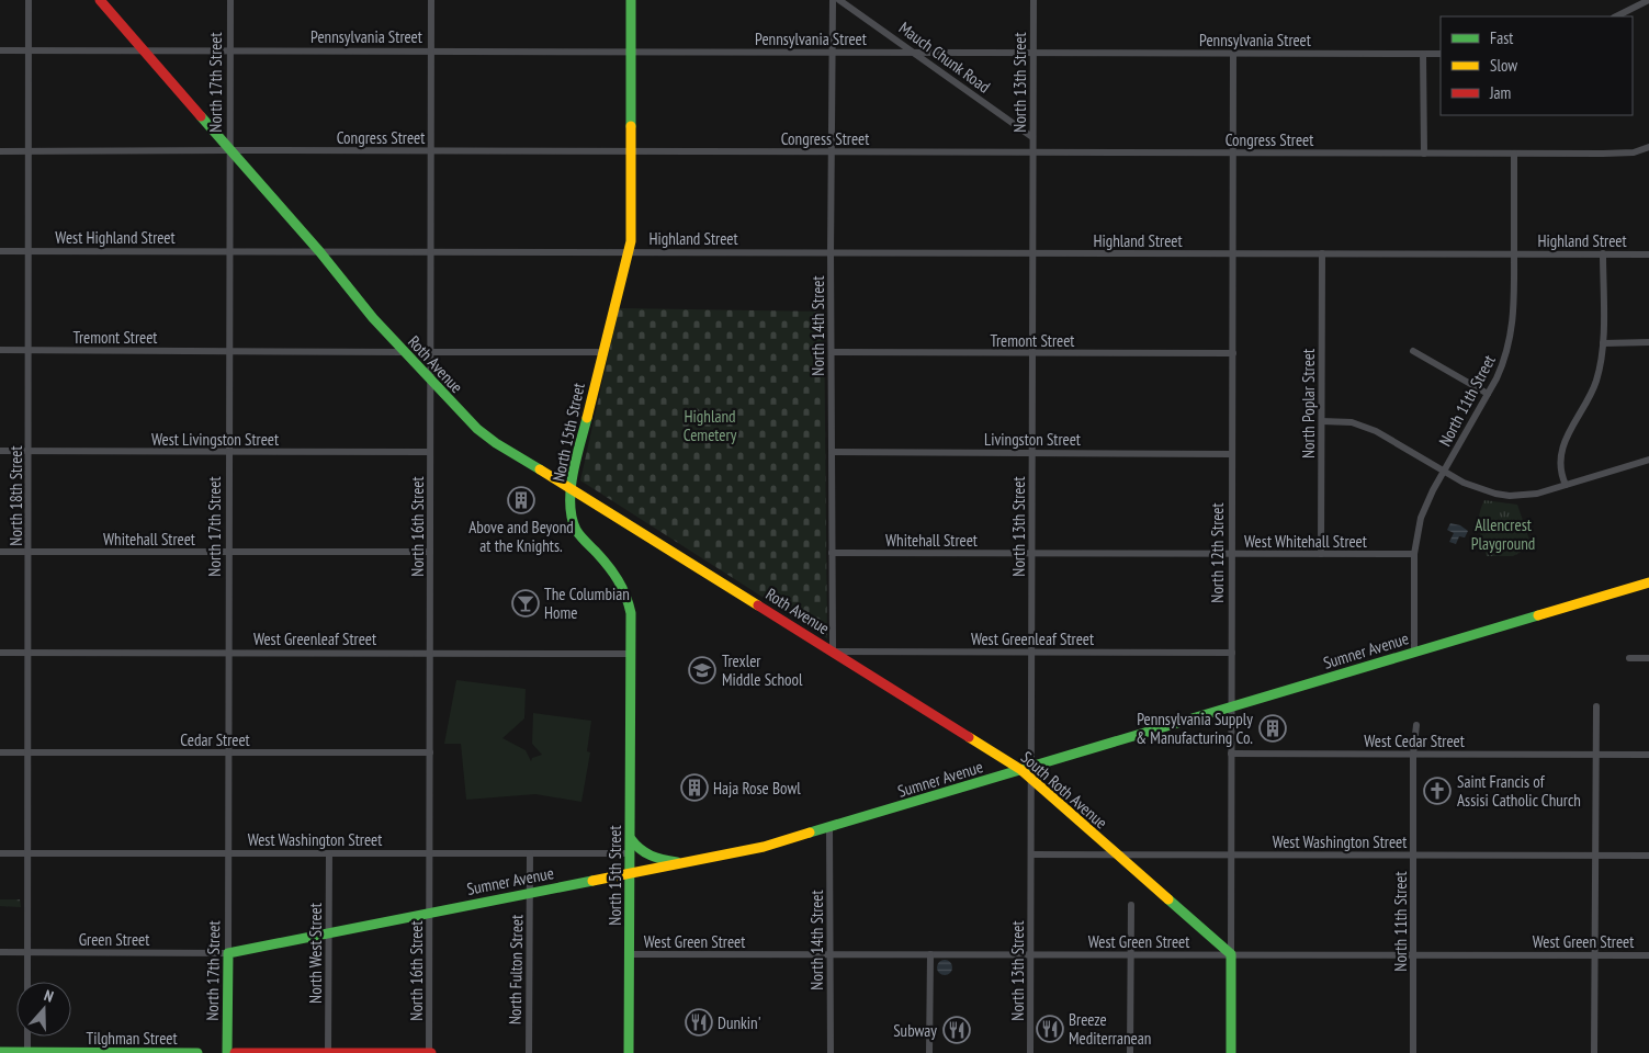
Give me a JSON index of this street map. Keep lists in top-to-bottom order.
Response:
{
  "streets": {
    "main road": [
      "North 17th Street",
      "Roth Avenue",
      "North 15th Street",
      "North 12th Street",
      "Sumner Avenue",
      "South Roth Avenue",
      "Tilghman Street"
    ],
    "street": [
      "Pennsylvania Street",
      "Mauch Chunk Road",
      "North 13th Street",
      "Congress Street",
      "West Highland Street",
      "Highland Street",
      "North 14th Street",
      "Tremont Street",
      "North 11th Street",
      "North Poplar Street",
      "West Livingston Street",
      "Livingston Street",
      "North 18th Street",
      "North 16th Street",
      "Whitehall Street",
      "West Whitehall Street",
      "West Greenleaf Street",
      "Cedar Street",
      "West Cedar Street",
      "West Washington Street",
      "Green Street",
      "West Green Street",
      "North West Street",
      "North Fulton Street"
    ]
  },
  "crossings": [
    ["Pennsylvania Street", "Mauch Chunk Road"],
    ["Pennsylvania Street", "North 17th Street"],
    ["Pennsylvania Street", "North 13th Street"],
    ["Pennsylvania Street", "North 14th Street"],
    ["Pennsylvania Street", "Roth Avenue"],
    ["Pennsylvania Street", "North 15th Street"],
    ["Pennsylvania Street", "North 18th Street"],
    ["Pennsylvania Street", "North 16th Street"],
    ["Pennsylvania Street", "North 12th Street"],
    ["Mauch Chunk Road", "North 13th Street"],
    ["North 17th Street", "Congress Street"],
    ["North 17th Street", "West Highland Street"],
    ["North 17th Street", "Tremont Street"],
    ["North 17th Street", "Roth Avenue"],
    ["North 17th Street", "West Livingston Street"],
    ["North 17th Street", "Whitehall Street"],
    ["North 17th Street", "West Greenleaf Street"],
    ["North 17th Street", "Sumner Avenue"],
    ["North 17th Street", "Cedar Street"],
    ["North 17th Street", "West Washington Street"],
    ["North 17th Street", "Green Street"],
    ["North 13th Street", "Congress Street"],
    ["North 13th Street", "Highland Street"],
    ["North 13th Street", "Tremont Street"],
    ["North 13th Street", "Livingston Street"],
    ["North 13th Street", "Whitehall Street"],
    ["North 13th Street", "West Whitehall Street"],
    ["North 13th Street", "West Greenleaf Street"],
    ["North 13th Street", "Sumner Avenue"],
    ["North 13th Street", "South Roth Avenue"],
    ["North 13th Street", "West Washington Street"],
    ["North 13th Street", "West Green Street"],
    ["Congress Street", "North 14th Street"],
    ["Congress Street", "Roth Avenue"],
    ["Congress Street", "North 11th Street"],
    ["Congress Street", "North 15th Street"],
    ["Congress Street", "North 18th Street"],
    ["Congress Street", "North 16th Street"],
    ["Congress Street", "North 12th Street"],
    ["West Highland Street", "North 18th Street"],
    ["Highland Street", "North 14th Street"],
    ["Highland Street", "North 11th Street"],
    ["Highland Street", "North Poplar Street"],
    ["Highland Street", "North 15th Street"],
    ["Highland Street", "North 12th Street"],
    ["North 14th Street", "Tremont Street"],
    ["North 14th Street", "Roth Avenue"],
    ["North 14th Street", "Livingston Street"],
    ["North 14th Street", "Whitehall Street"],
    ["North 14th Street", "West Greenleaf Street"],
    ["North 14th Street", "Sumner Avenue"],
    ["North 14th Street", "South Roth Avenue"],
    ["North 14th Street", "West Green Street"],
    ["Tremont Street", "Roth Avenue"],
    ["Tremont Street", "North 18th Street"],
    ["Tremont Street", "North 12th Street"],
    ["Roth Avenue", "North 15th Street"],
    ["Roth Avenue", "North 16th Street"],
    ["Roth Avenue", "West Greenleaf Street"],
    ["Roth Avenue", "South Roth Avenue"],
    ["North 11th Street", "West Whitehall Street"],
    ["North 11th Street", "Sumner Avenue"],
    ["North 11th Street", "West Cedar Street"],
    ["North 11th Street", "West Washington Street"],
    ["North 11th Street", "West Green Street"],
    ["North Poplar Street", "West Whitehall Street"],
    ["North 15th Street", "West Greenleaf Street"],
    ["North 15th Street", "Sumner Avenue"],
    ["North 15th Street", "West Washington Street"],
    ["North 15th Street", "West Green Street"],
    ["West Livingston Street", "North 18th Street"],
    ["West Livingston Street", "North 16th Street"],
    ["Livingston Street", "North 12th Street"],
    ["North 18th Street", "Whitehall Street"],
    ["North 18th Street", "West Greenleaf Street"],
    ["North 18th Street", "Cedar Street"],
    ["North 18th Street", "West Washington Street"],
    ["North 18th Street", "Green Street"],
    ["North 16th Street", "Whitehall Street"],
    ["North 16th Street", "West Greenleaf Street"],
    ["North 16th Street", "Sumner Avenue"],
    ["North 16th Street", "Cedar Street"],
    ["North 16th Street", "West Washington Street"],
    ["Whitehall Street", "West Whitehall Street"],
    ["West Whitehall Street", "North 12th Street"],
    ["North 12th Street", "West Greenleaf Street"],
    ["North 12th Street", "Sumner Avenue"],
    ["North 12th Street", "West Cedar Street"],
    ["North 12th Street", "South Roth Avenue"],
    ["North 12th Street", "West Washington Street"],
    ["North 12th Street", "West Green Street"],
    ["West Greenleaf Street", "South Roth Avenue"],
    ["Sumner Avenue", "South Roth Avenue"],
    ["Sumner Avenue", "Green Street"],
    ["Sumner Avenue", "North West Street"],
    ["Sumner Avenue", "North Fulton Street"],
    ["South Roth Avenue", "West Washington Street"],
    ["South Roth Avenue", "West Green Street"],
    ["West Washington Street", "North West Street"],
    ["West Washington Street", "North Fulton Street"]
  ],
  "parks": ["Highland Cemetery", "Allencrest Playground"],
  "places": {
    "building": ["Above and Beyond at the Knights.", "Pennsylvania Supply & Manufacturing Co.", "Haja Rose Bowl"],
    "bar": ["The Columbian Home"],
    "school or university": ["Trexler Middle School"],
    "church": ["Saint Francis of Assisi Catholic Church"],
    "restaurant": ["Dunkin'", "Breeze Mediterranean", "Subway"]
  },
  "legend": ["Fast", "Slow", "Jam"],
  "north": "top"
}
